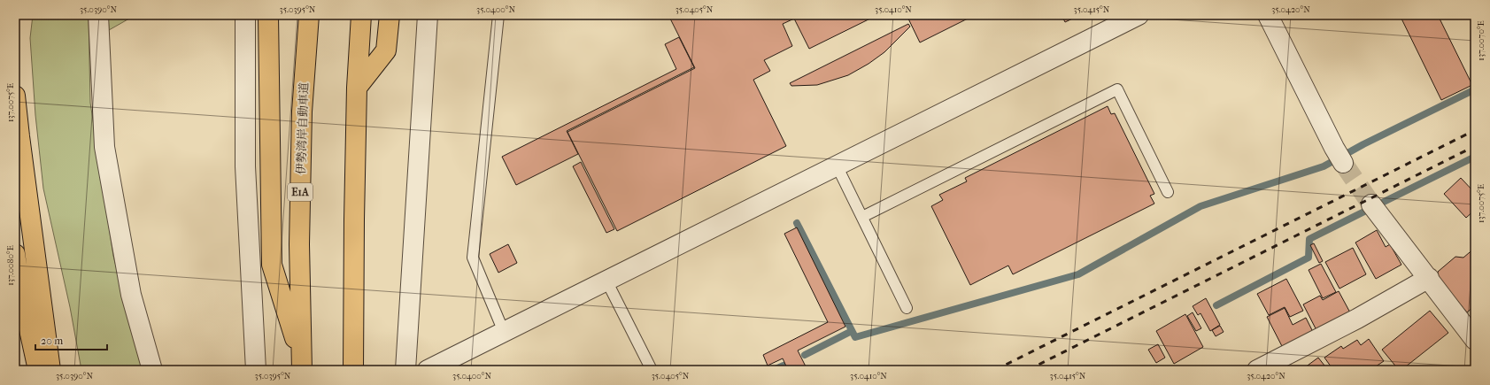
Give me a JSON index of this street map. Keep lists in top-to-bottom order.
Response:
{
  "streets": {
    "highway": ["伊勢湾岸自動車道", "E1A"]
  },
  "scale_bar": "20 m",
  "coordinates": [
    "35.0390°N",
    "35.0395°N",
    "35.0400°N",
    "35.0405°N",
    "35.0410°N",
    "35.0415°N",
    "35.0420°N",
    "137.0070°E",
    "137.0075°E",
    "137.0080°E"
  ]
}
